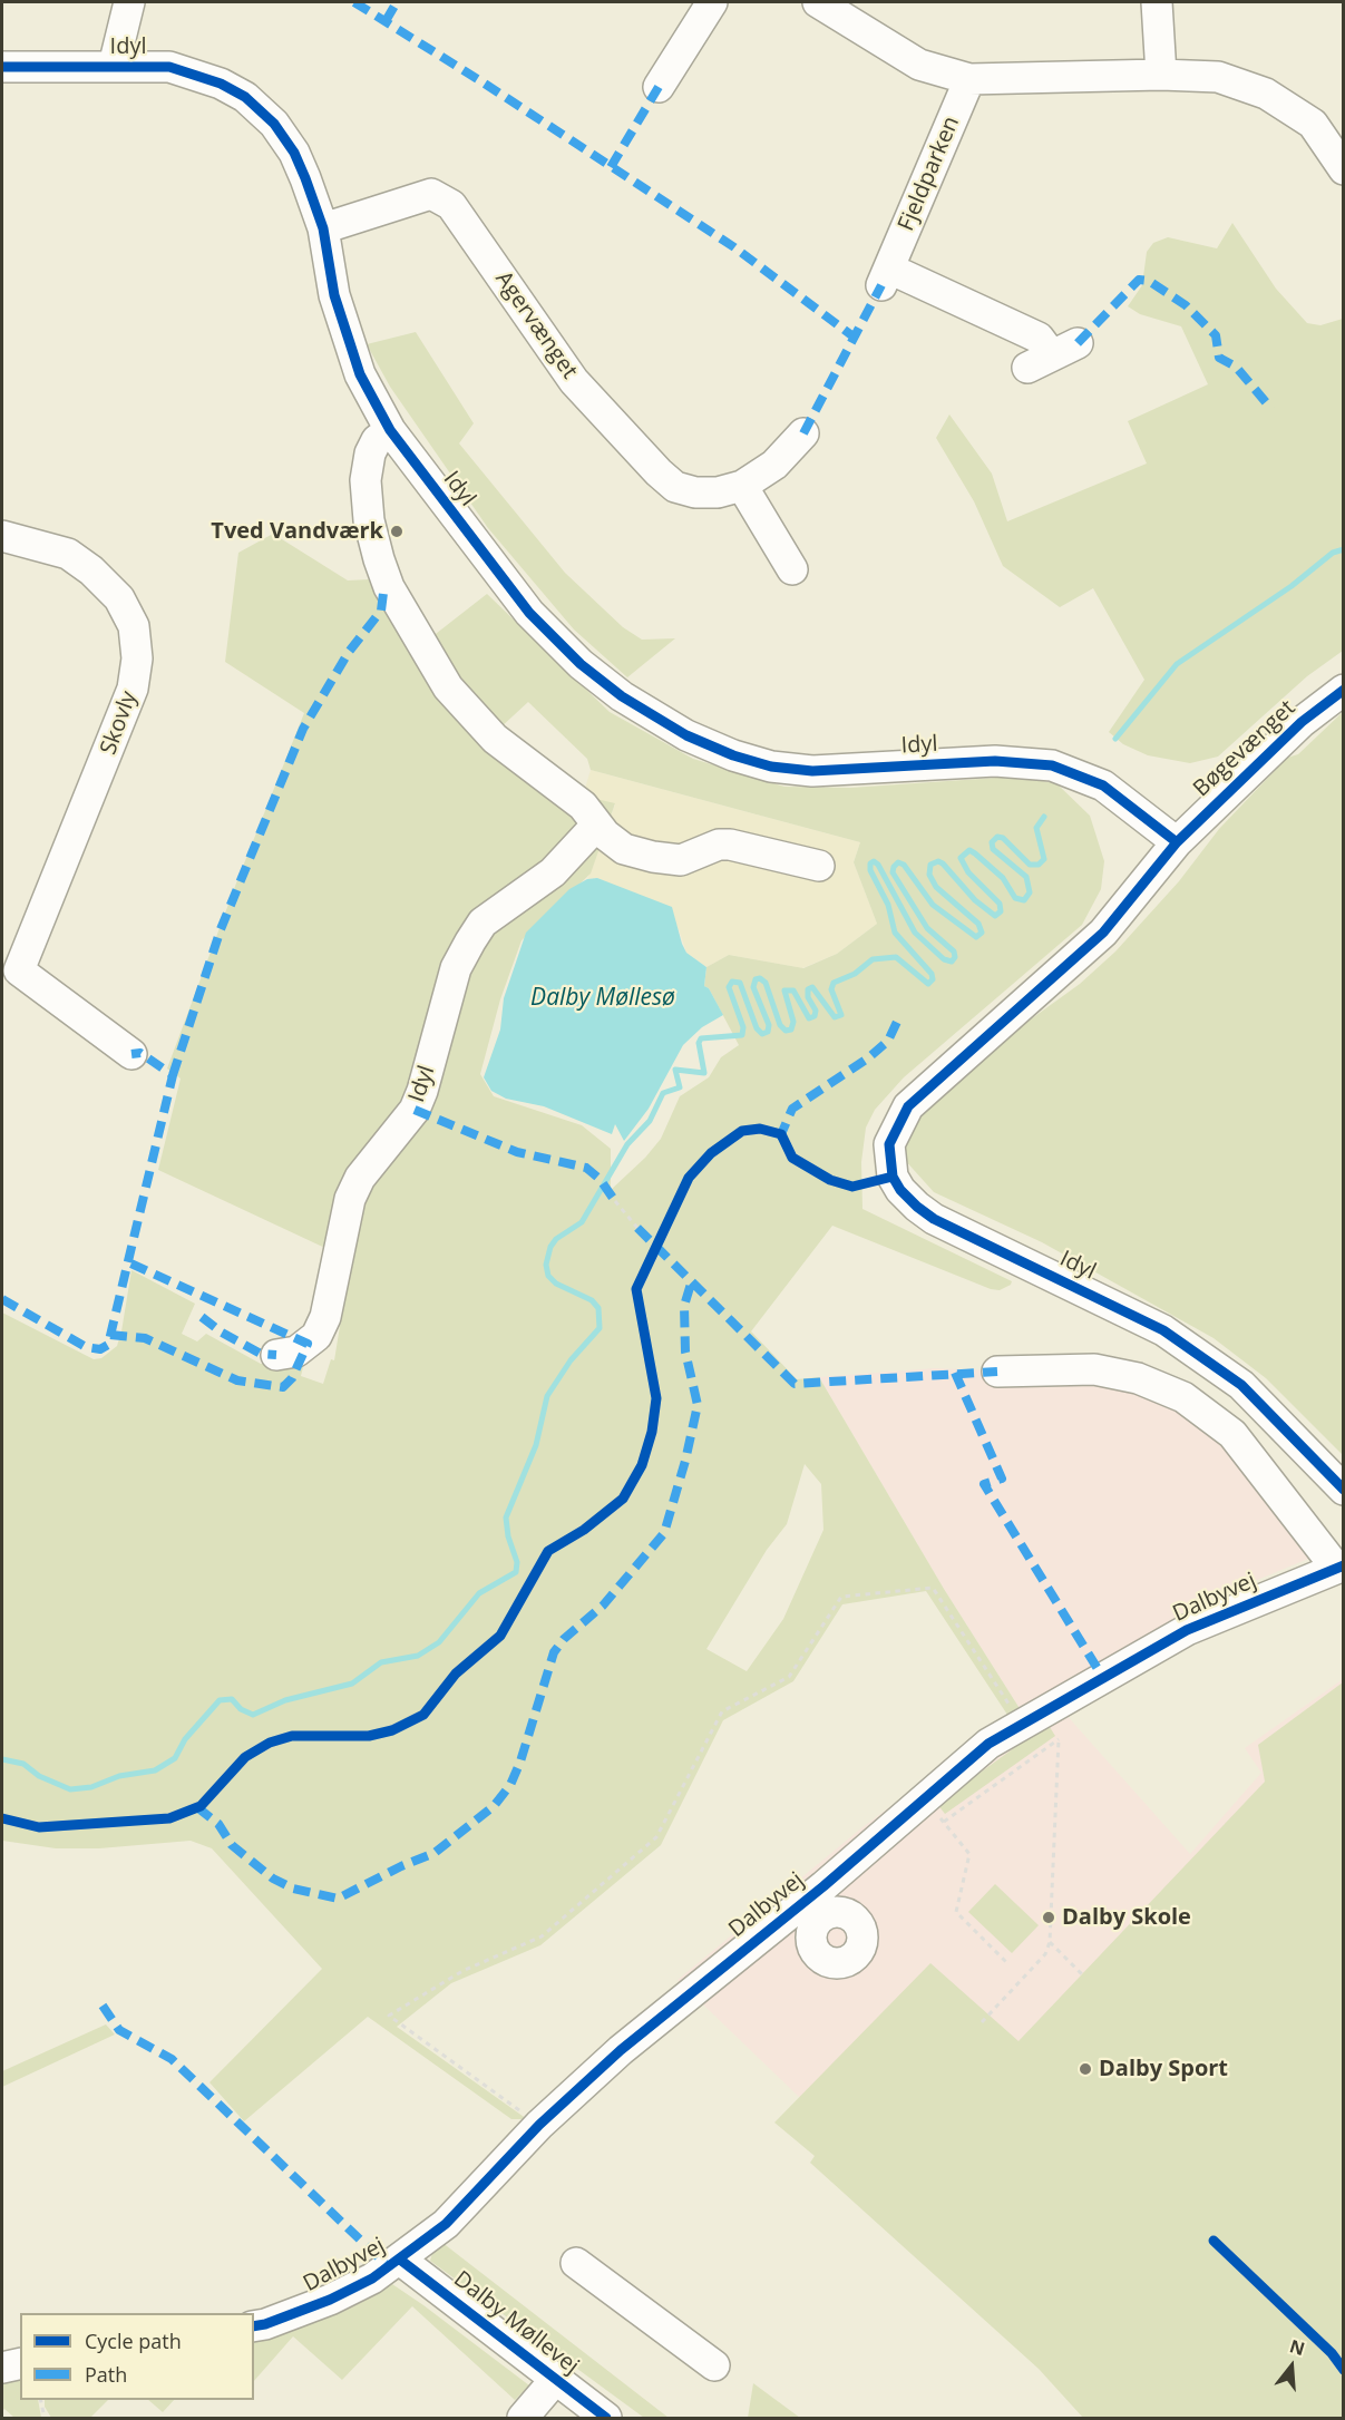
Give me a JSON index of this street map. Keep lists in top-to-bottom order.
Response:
{
  "streets": {
    "street": [
      "Idyl",
      "Fjeldparken",
      "Agervænget",
      "Skovly",
      "Bøgevænget",
      "Dalbyvej",
      "Dalby Møllevej"
    ]
  },
  "crossings": [
    ["Idyl", "Agervænget"],
    ["Idyl", "Bøgevænget"],
    ["Dalbyvej", "Dalby Møllevej"]
  ],
  "water": ["Dalby Møllesø"],
  "places": ["Tved Vandværk", "Dalby Skole", "Dalby Sport"],
  "legend": ["Cycle path", "Path"],
  "north": "top"
}
